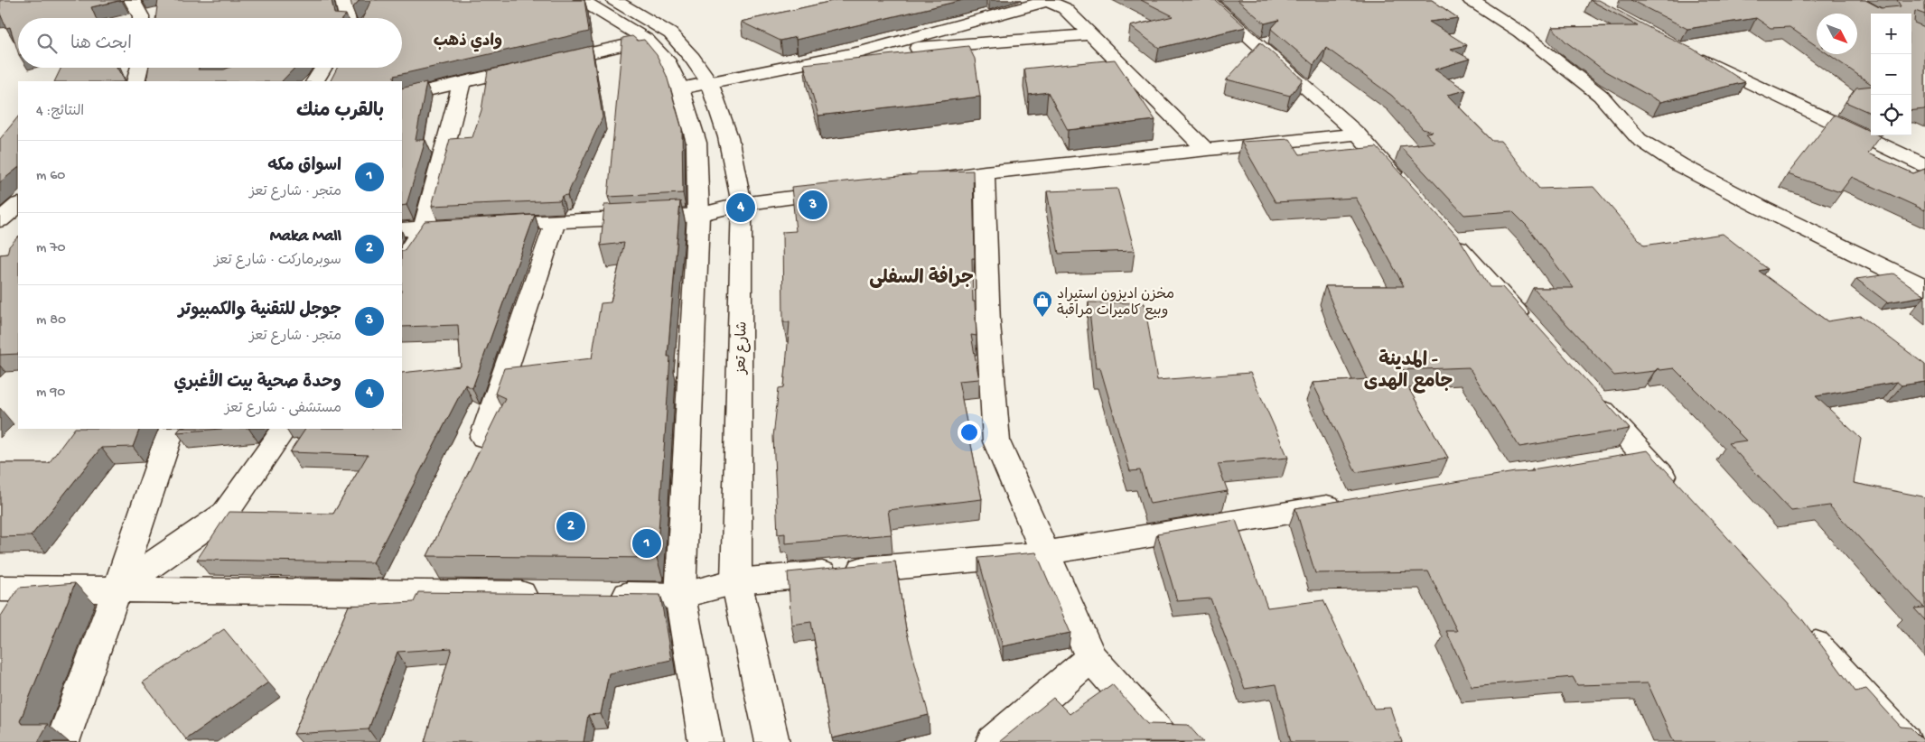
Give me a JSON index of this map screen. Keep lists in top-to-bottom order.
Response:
{
  "streets": {
    "street": ["شارع تعز"]
  },
  "districts": ["وادي ذهب", "جرافة السفلى", "المدينة - جامع الهدى"],
  "places": {
    "shop": ["مخزن اديزون استيراد وبيع كاميرات مراقبة"]
  },
  "north": "bottom right",
  "page": {
    "map_buttons": ["+", "−"],
    "search": "ابحث هنا",
    "heading": ["بالقرب منك", "النتائج: 4"],
    "list": [
      {
        "mark": "1",
        "name": "اسواق مكه",
        "note": "متجر · شارع تعز",
        "value": "60 m"
      },
      {
        "mark": "2",
        "name": "Maka Mall",
        "note": "سوبرماركت · شارع تعز",
        "value": "70 m"
      },
      {
        "mark": "3",
        "name": "جوجل للتقنية والكمبيوتر",
        "note": "متجر · شارع تعز",
        "value": "80 m"
      },
      {
        "mark": "4",
        "name": "وحدة صحية بيت الأغبري",
        "note": "مستشفى · شارع تعز",
        "value": "90 m"
      }
    ],
    "pins": [
      "3",
      "4",
      "2",
      "1"
    ]
  }
}
